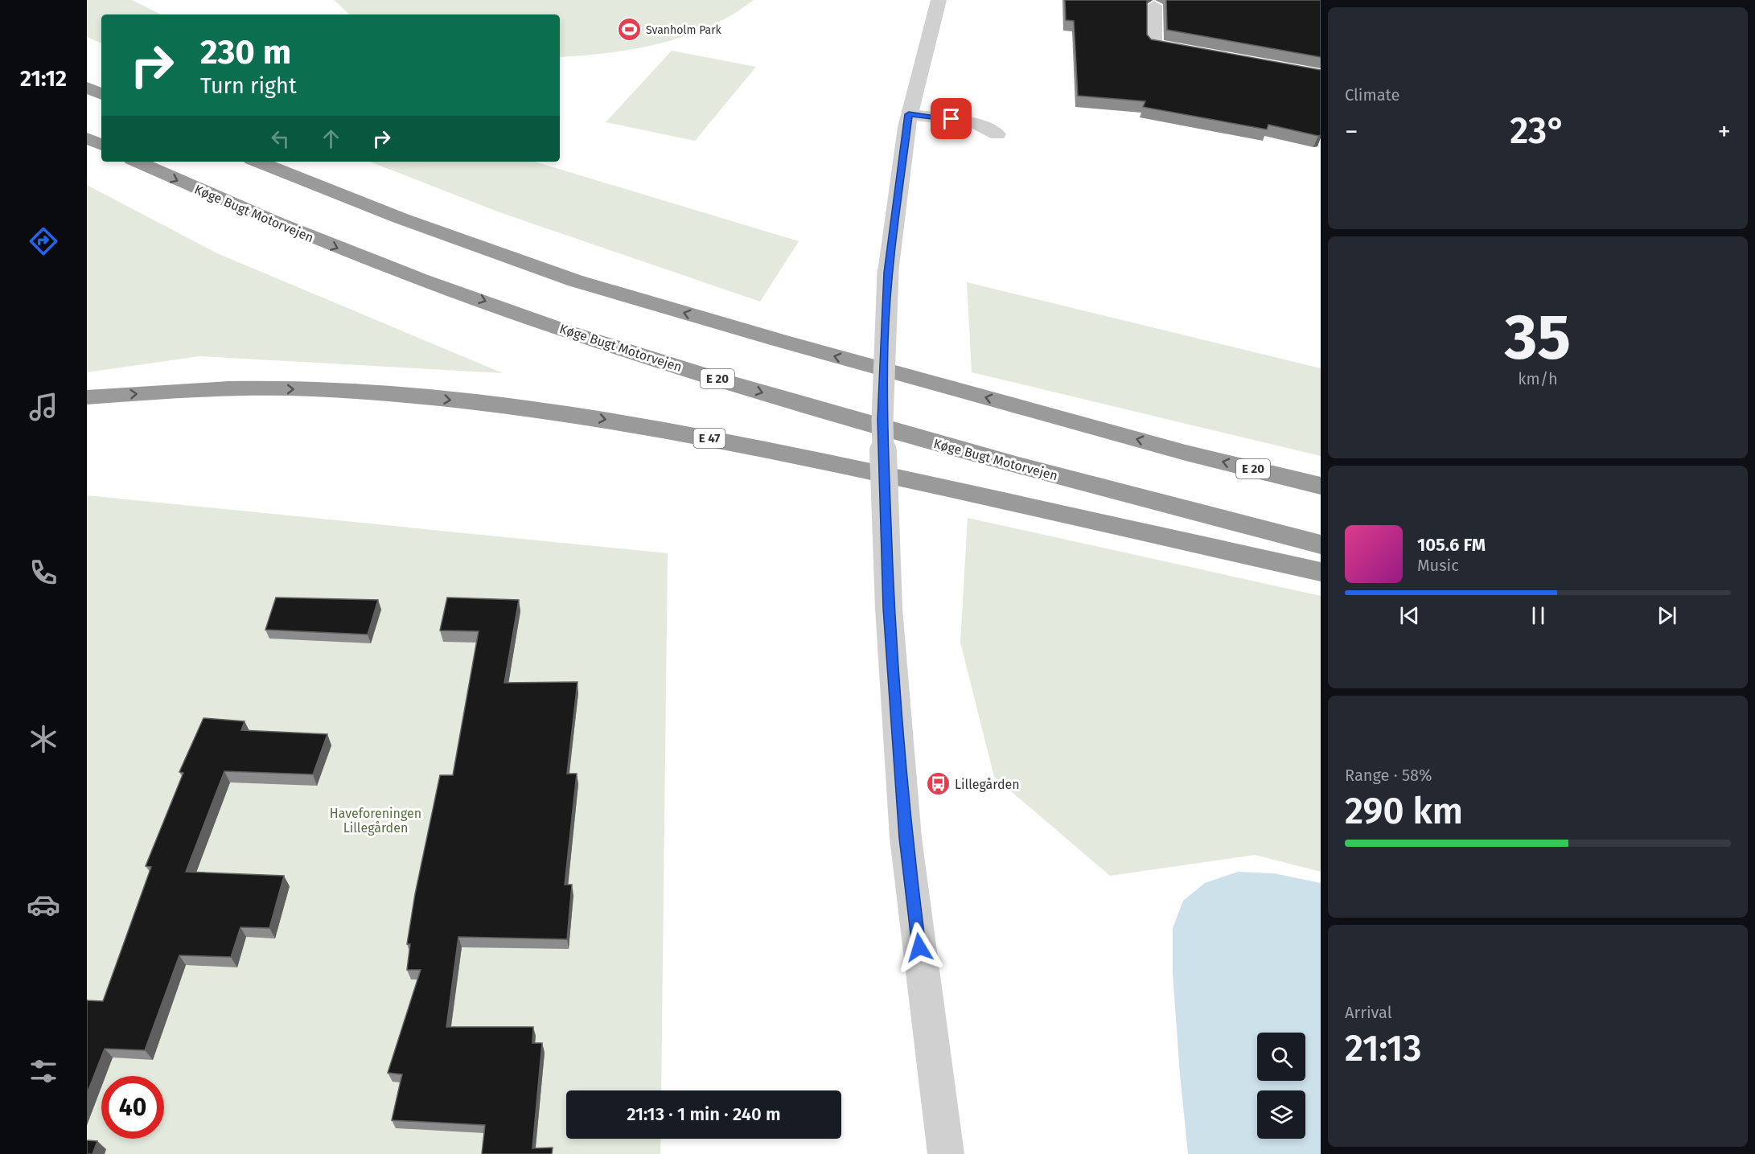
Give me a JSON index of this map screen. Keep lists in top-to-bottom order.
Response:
{
  "streets": {
    "highway": ["Køge Bugt Motorvejen", "E 20", "E 47"]
  },
  "parks": ["Haveforeningen Lillegården"],
  "places": {
    "sports": ["Svanholm Park"],
    "bus stop": ["Lillegården"]
  },
  "page": {
    "tabs": "21:12",
    "tile": [
      "Climate",
      ["35", "km/h"],
      ["Range · 58%", "290 km"],
      ["Arrival", "21:13"]
    ],
    "turn": ["230 m", "Turn right"],
    "heat": ["−", "23°", "+"],
    "song": ["105.6 FM", "Music"],
    "limit": "40",
    "trip": "21:13 · 1 min · 240 m"
  }
}
